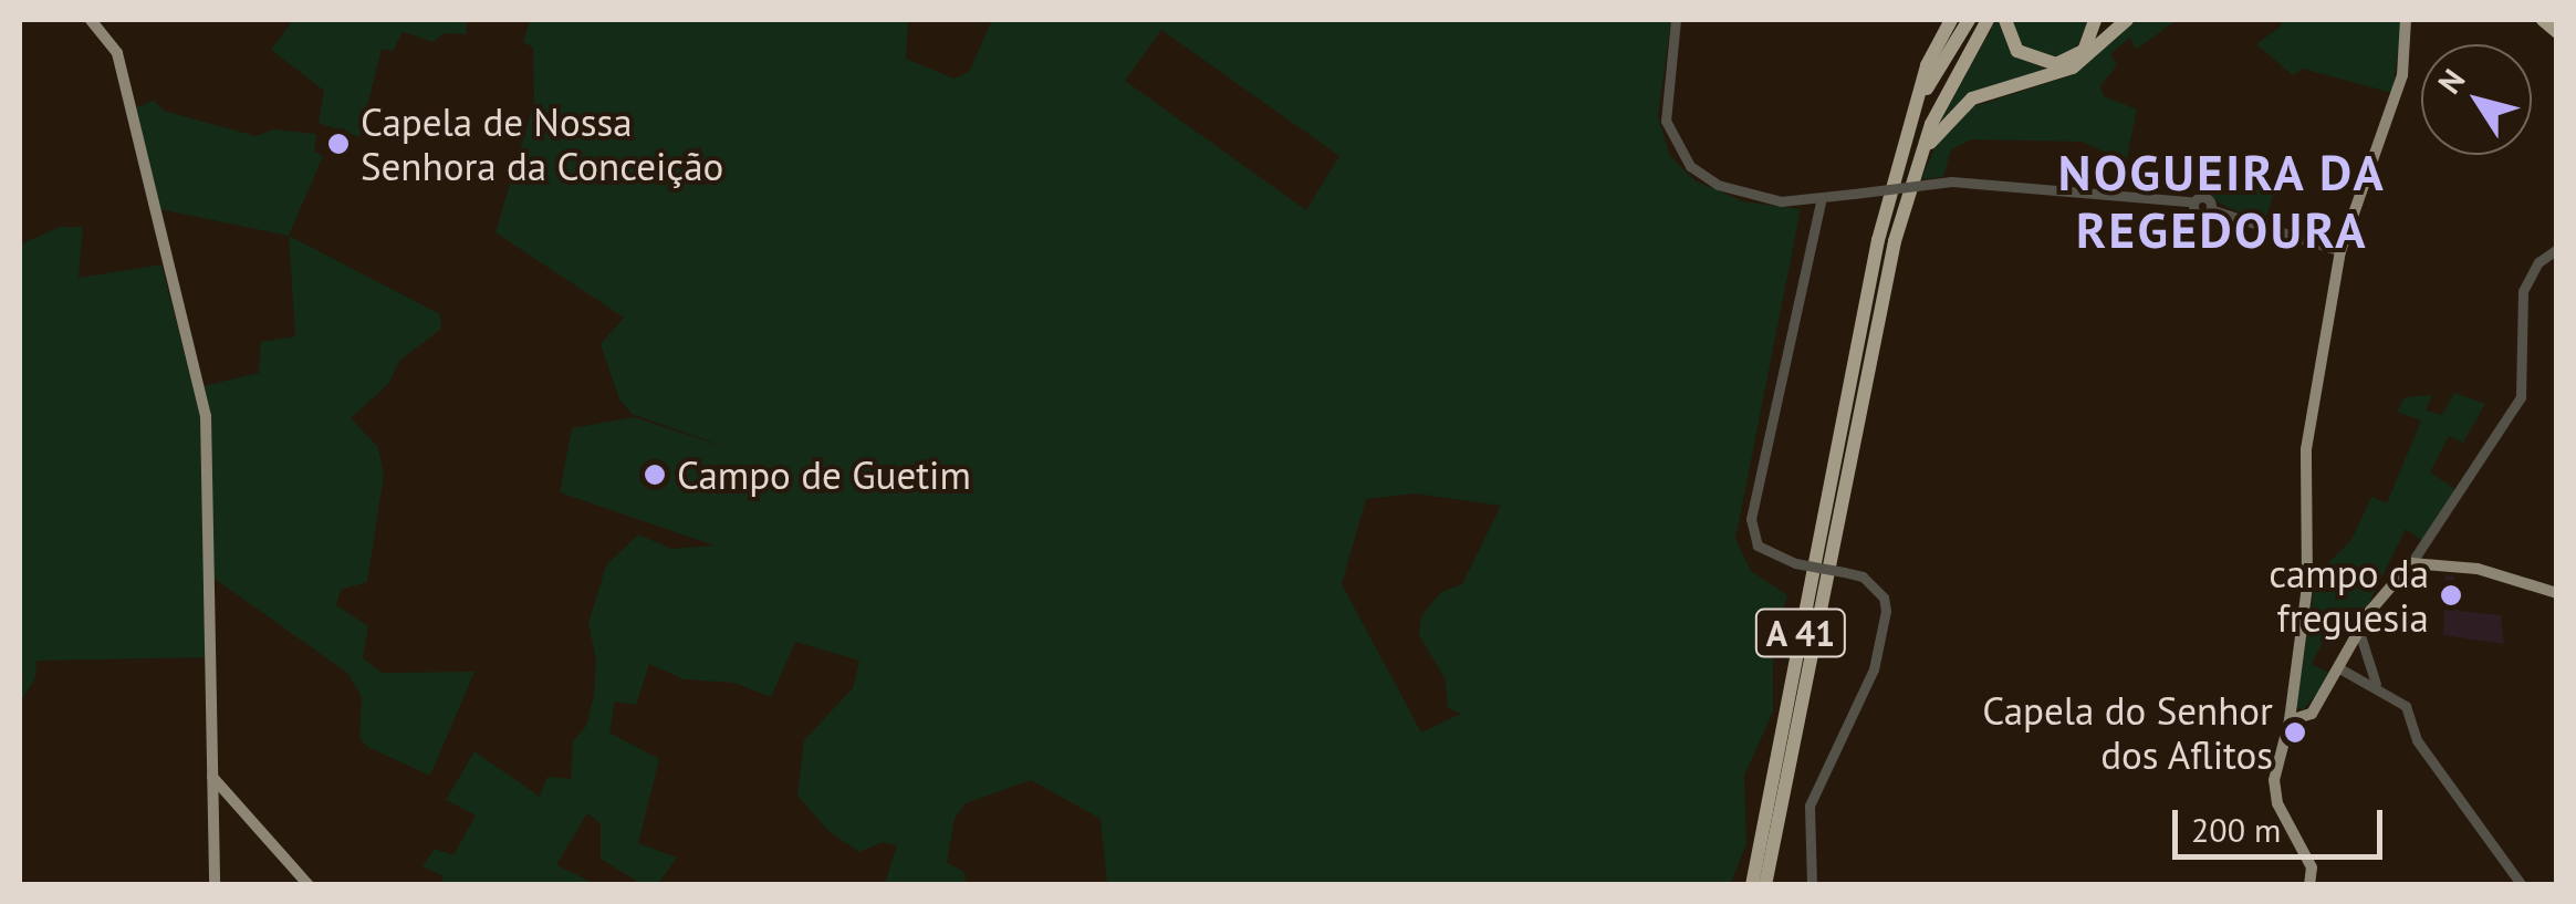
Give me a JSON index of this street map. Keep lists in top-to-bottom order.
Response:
{
  "streets": {
    "highway": ["A 41"]
  },
  "districts": ["NOGUEIRA DA REGEDOURA"],
  "places": [
    "Capela de Nossa Senhora da Conceição",
    "Campo de Guetim",
    "campo da freguesia",
    "Capela do Senhor dos Aflitos"
  ],
  "scale_bar": "200 m",
  "north": "top left"
}
